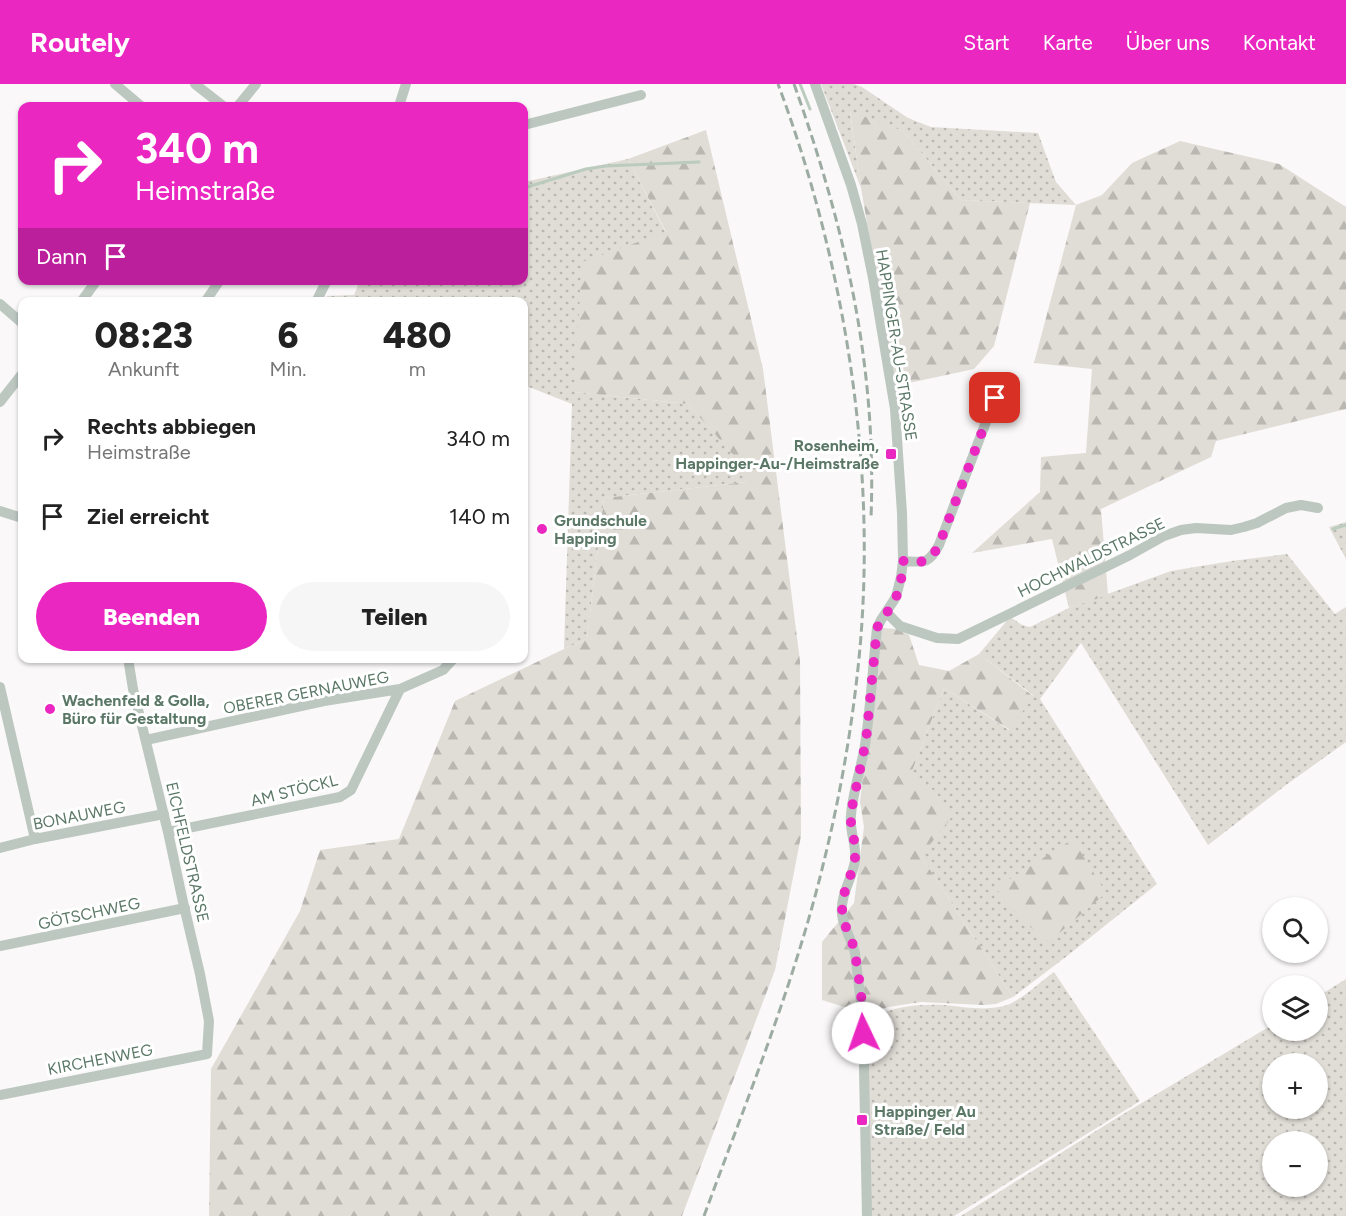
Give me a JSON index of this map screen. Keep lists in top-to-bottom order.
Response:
{
  "streets": {
    "street": [
      "HAPPINGER-AU-STRASSE",
      "HOCHWALDSTRASSE",
      "OBERER GERNAUWEG",
      "AM STÖCKL",
      "BONAUWEG",
      "EICHFELDSTRASSE",
      "GÖTSCHWEG",
      "KIRCHENWEG"
    ]
  },
  "crossings": [
    ["HAPPINGER-AU-STRASSE", "HOCHWALDSTRASSE"],
    ["OBERER GERNAUWEG", "AM STÖCKL"],
    ["OBERER GERNAUWEG", "EICHFELDSTRASSE"],
    ["AM STÖCKL", "EICHFELDSTRASSE"],
    ["BONAUWEG", "EICHFELDSTRASSE"],
    ["EICHFELDSTRASSE", "GÖTSCHWEG"],
    ["EICHFELDSTRASSE", "KIRCHENWEG"]
  ],
  "places": {
    "transit": ["Rosenheim, Happinger-Au-/Heimstraße", "Happinger Au Straße/ Feld"],
    "other": ["Grundschule Happing", "Wachenfeld & Golla, Büro für Gestaltung"]
  },
  "page": {
    "header": "Routely",
    "nav": [
      "Start",
      "Karte",
      "Über uns",
      "Kontakt"
    ],
    "turn": ["340 m", "Heimstraße"],
    "then": "Dann",
    "eta": [
      "08:23",
      "Ankunft",
      "6",
      "Min.",
      "480",
      "m"
    ],
    "list": [
      {
        "name": "Rechts abbiegen",
        "note": "Heimstraße",
        "value": "340 m"
      },
      {
        "name": "Ziel erreicht",
        "value": "140 m"
      }
    ],
    "buttons": ["Beenden", "Teilen"],
    "map_buttons": ["+", "−"]
  }
}
